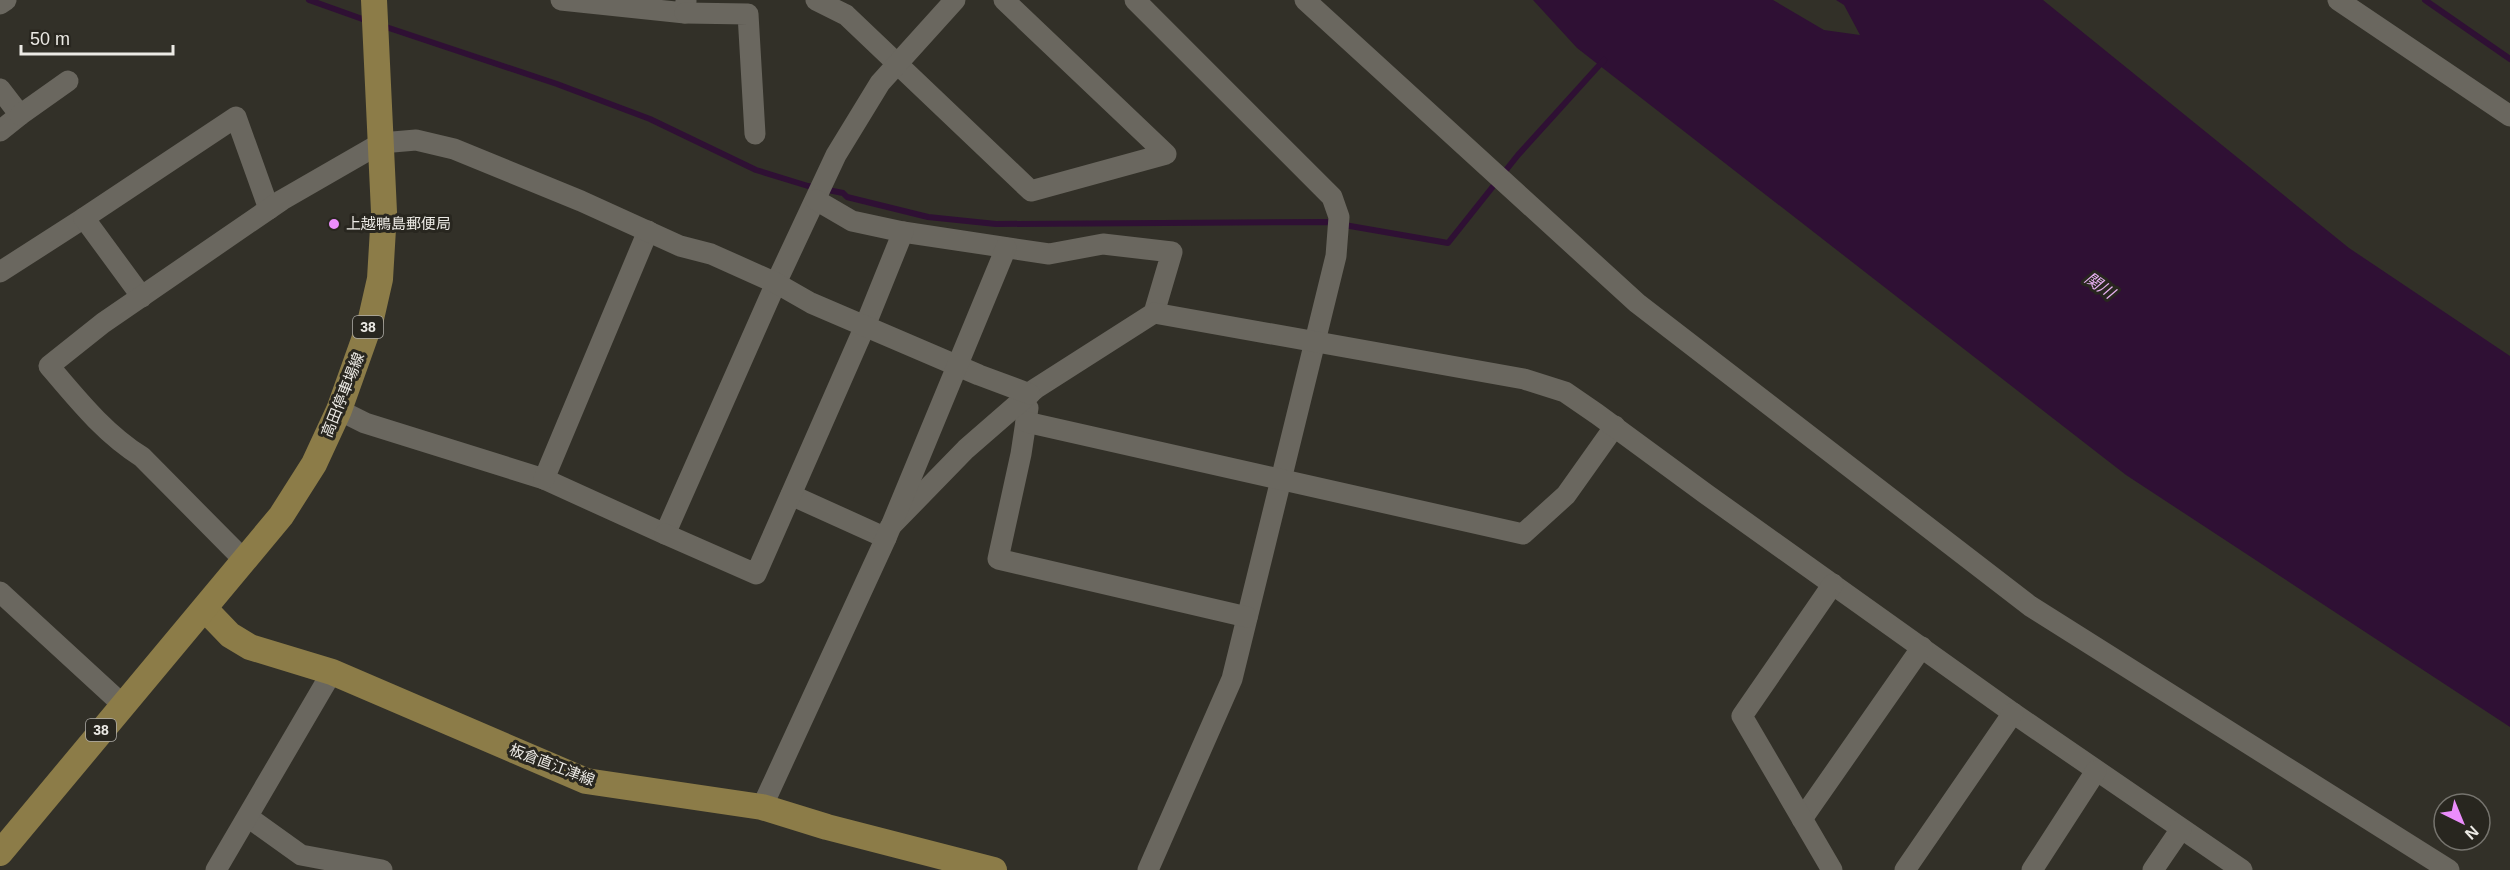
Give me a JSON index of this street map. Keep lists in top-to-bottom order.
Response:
{
  "streets": {
    "main road": ["38", "高田停車場線", "板倉直江津線"]
  },
  "crossings": [
    ["38", "高田停車場線"],
    ["38", "板倉直江津線"],
    ["高田停車場線", "板倉直江津線"]
  ],
  "water": ["関川"],
  "places": ["上越鴨島郵便局"],
  "scale_bar": "50 m",
  "north": "bottom right"
}
